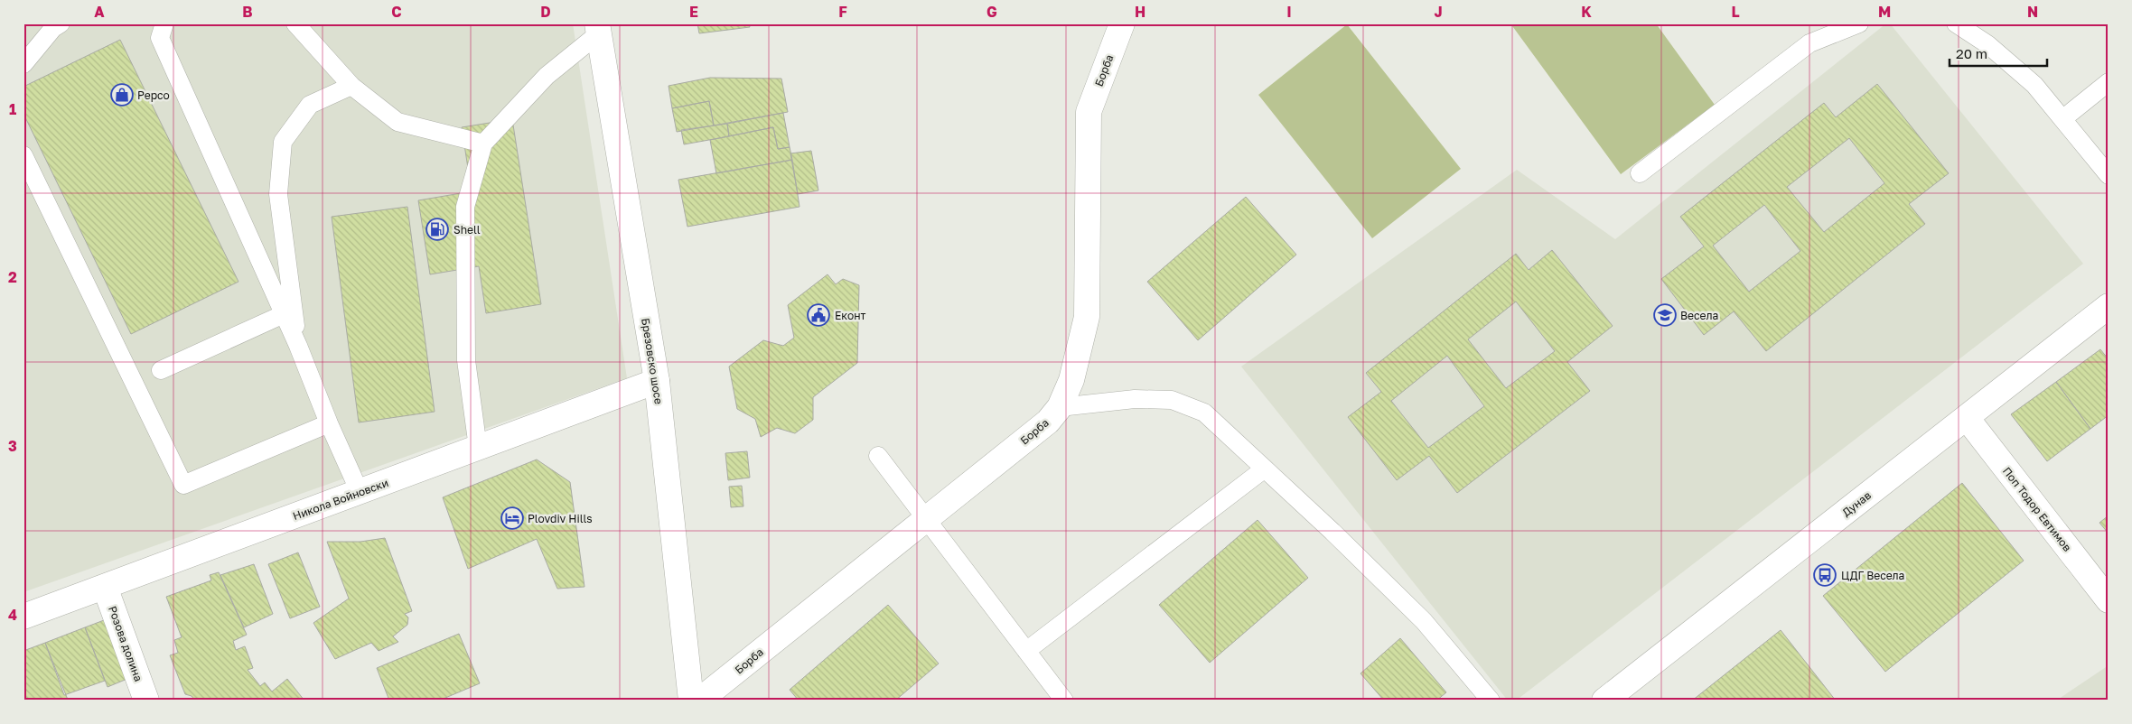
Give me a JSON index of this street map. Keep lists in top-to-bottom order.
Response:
{
  "streets": {
    "street": [
      "Борба",
      "Брезовско шосе",
      "Никола Войновски",
      "Дунав",
      "Поп Тодор Евтимов",
      "Розова долина"
    ]
  },
  "crossings": [
    ["Брезовско шосе", "Никола Войновски"],
    ["Никола Войновски", "Розова долина"],
    ["Дунав", "Поп Тодор Евтимов"]
  ],
  "places": {
    "shop": ["Pepco"],
    "fuel station": ["Shell"],
    "public building": ["Еконт"],
    "school or university": ["Весела"],
    "hotel": ["Plovdiv Hills"],
    "bus stop": ["ЦДГ Весела"]
  },
  "scale_bar": "20 m",
  "grid": {
    "columns": [
      "A",
      "B",
      "C",
      "D",
      "E",
      "F",
      "G",
      "H",
      "I",
      "J",
      "K",
      "L",
      "M",
      "N"
    ],
    "rows": [
      "1",
      "2",
      "3",
      "4"
    ]
  }
}
